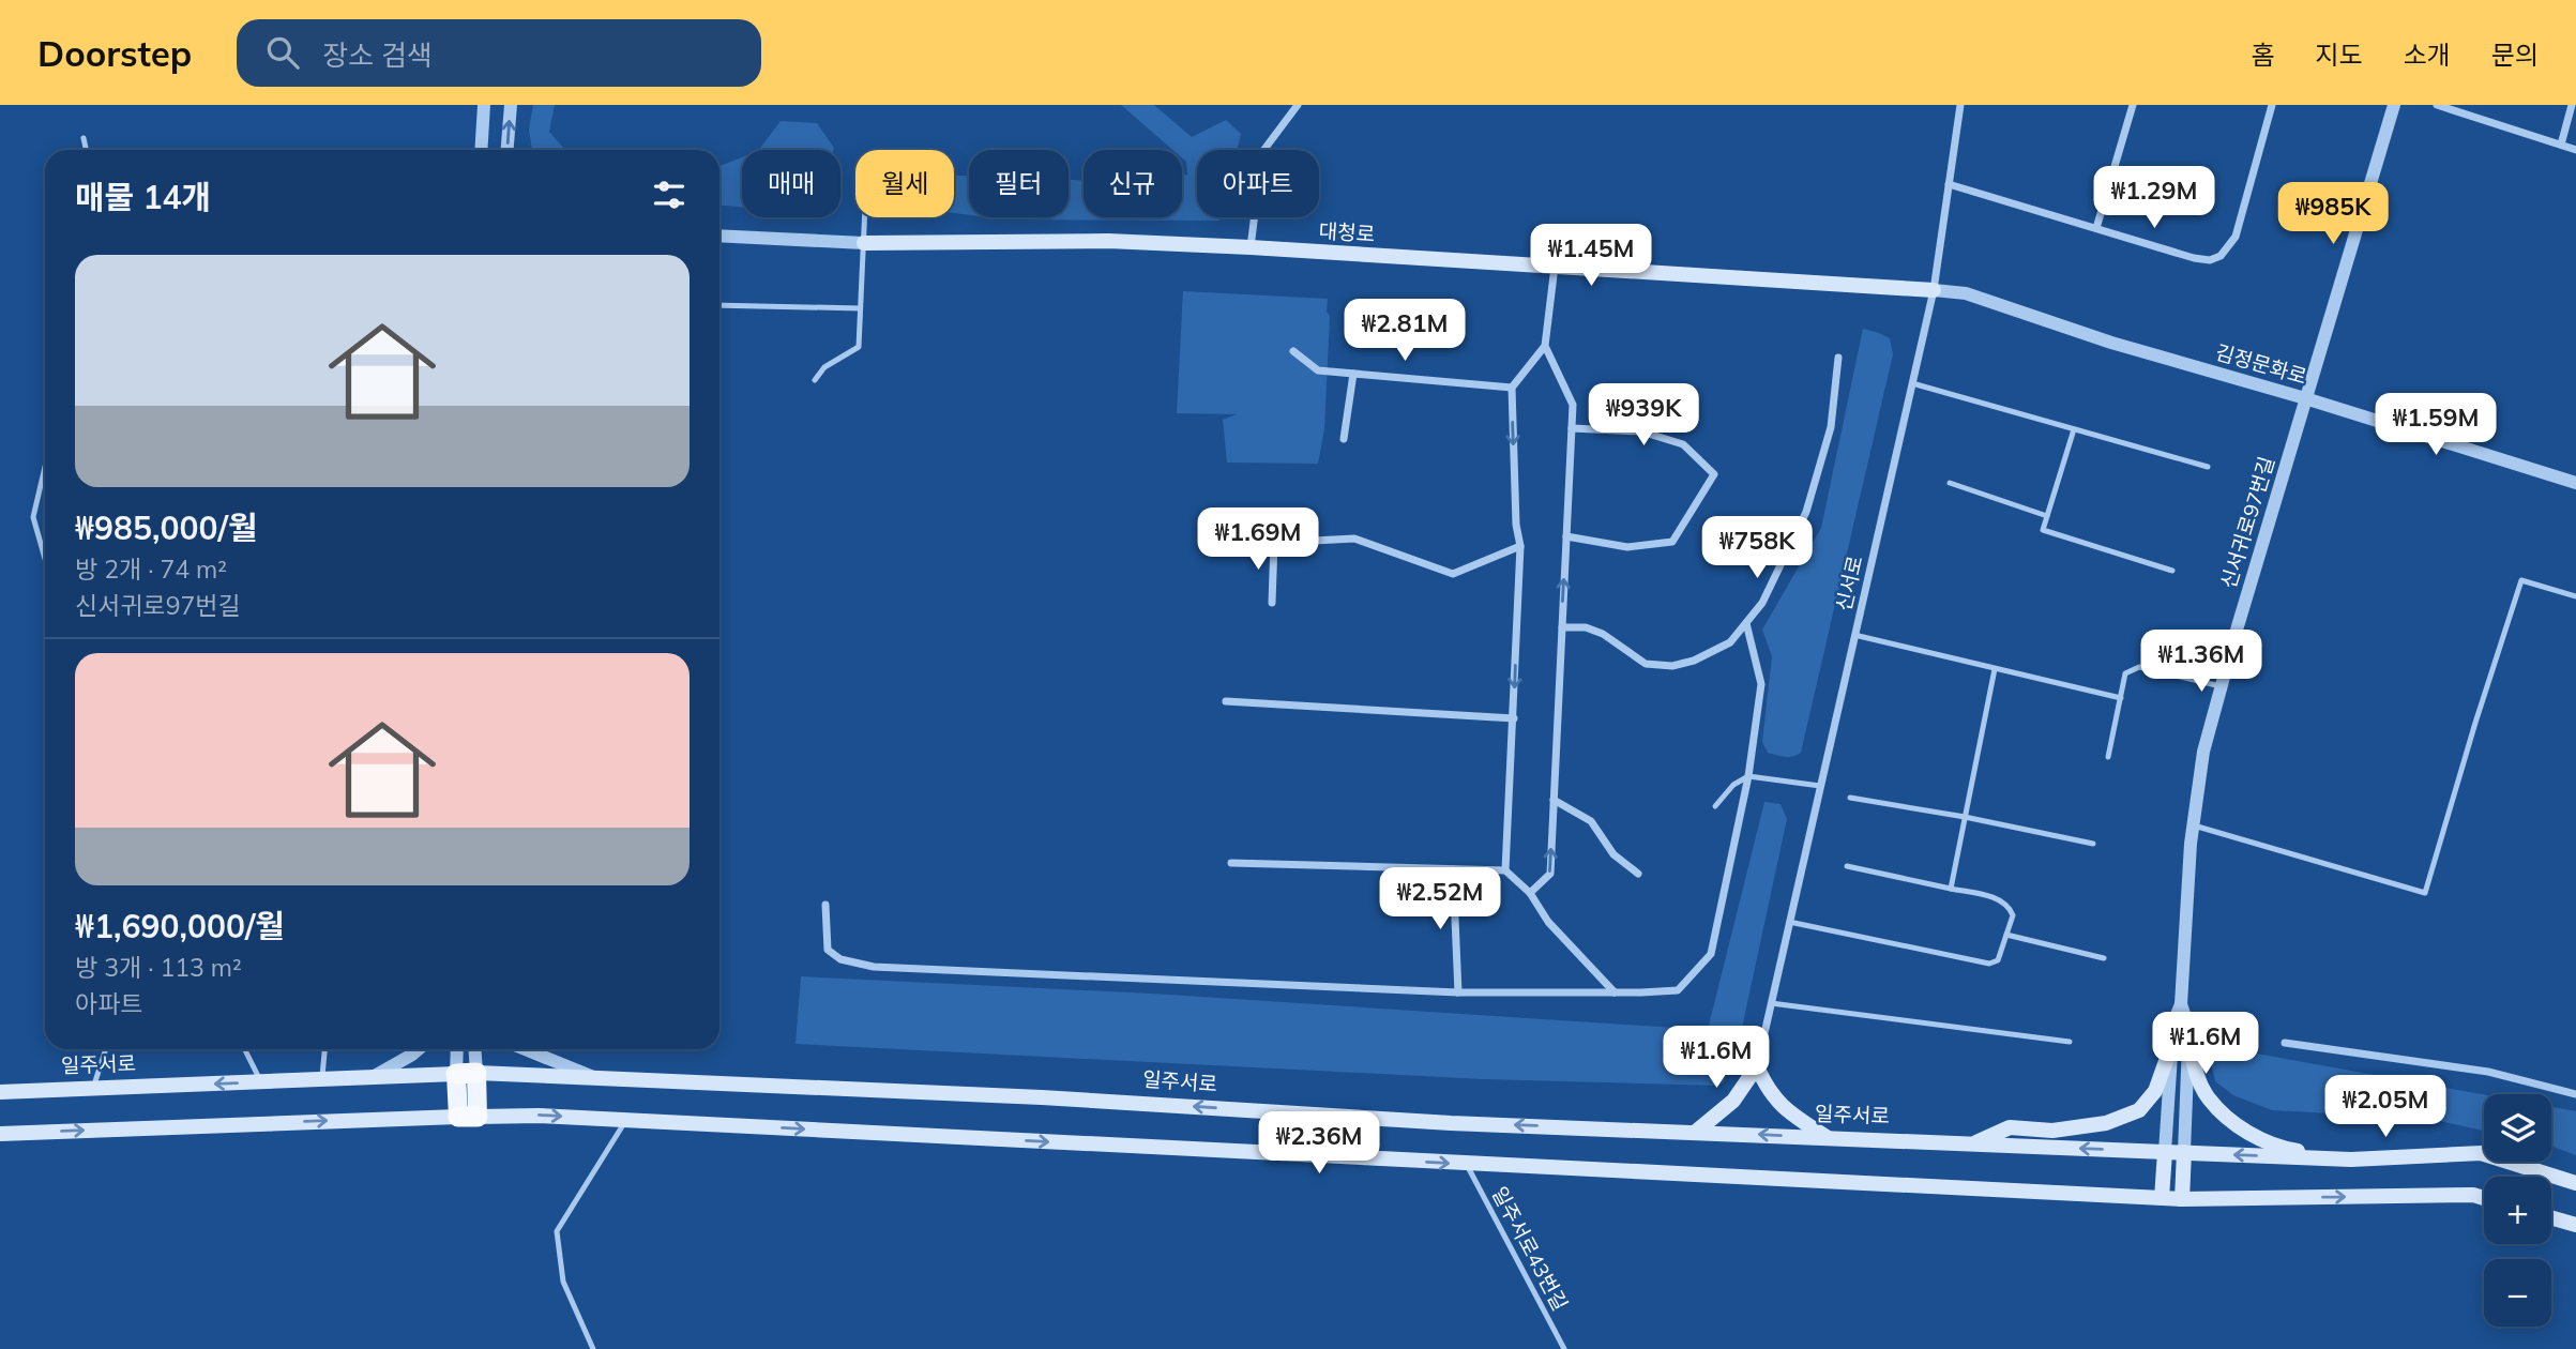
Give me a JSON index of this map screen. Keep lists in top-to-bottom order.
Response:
{
  "streets": {
    "main road": ["대청로", "일주서로"],
    "street": ["김정문화로", "신서귀로97번길", "신서로"],
    "lane": ["일주서로43번길"]
  },
  "crossings": [
    ["대청로", "김정문화로"],
    ["대청로", "신서로"],
    ["김정문화로", "신서귀로97번길"],
    ["김정문화로", "신서로"],
    ["신서귀로97번길", "일주서로"]
  ],
  "page": {
    "header": "Doorstep",
    "search": "장소 검색",
    "nav": [
      "홈",
      "지도",
      "소개",
      "문의"
    ],
    "chip": [
      "매매",
      "월세",
      "필터",
      "신규",
      "아파트"
    ],
    "heading": "매물 14개",
    "price": [
      "₩1.29M",
      "₩985K",
      "₩1.45M",
      "₩2.81M",
      "₩939K",
      "₩1.59M",
      "₩1.69M",
      "₩758K",
      "₩1.36M",
      "₩2.52M",
      "₩1.6M",
      "₩1.6M",
      "₩2.05M",
      "₩2.36M"
    ],
    "list": [
      {
        "name": "₩985,000/월",
        "note": "방 2개 · 74 m² · 신서귀로97번길"
      },
      {
        "name": "₩1,690,000/월",
        "note": "방 3개 · 113 m² · 아파트"
      }
    ],
    "map_buttons": ["+", "−"]
  }
}
